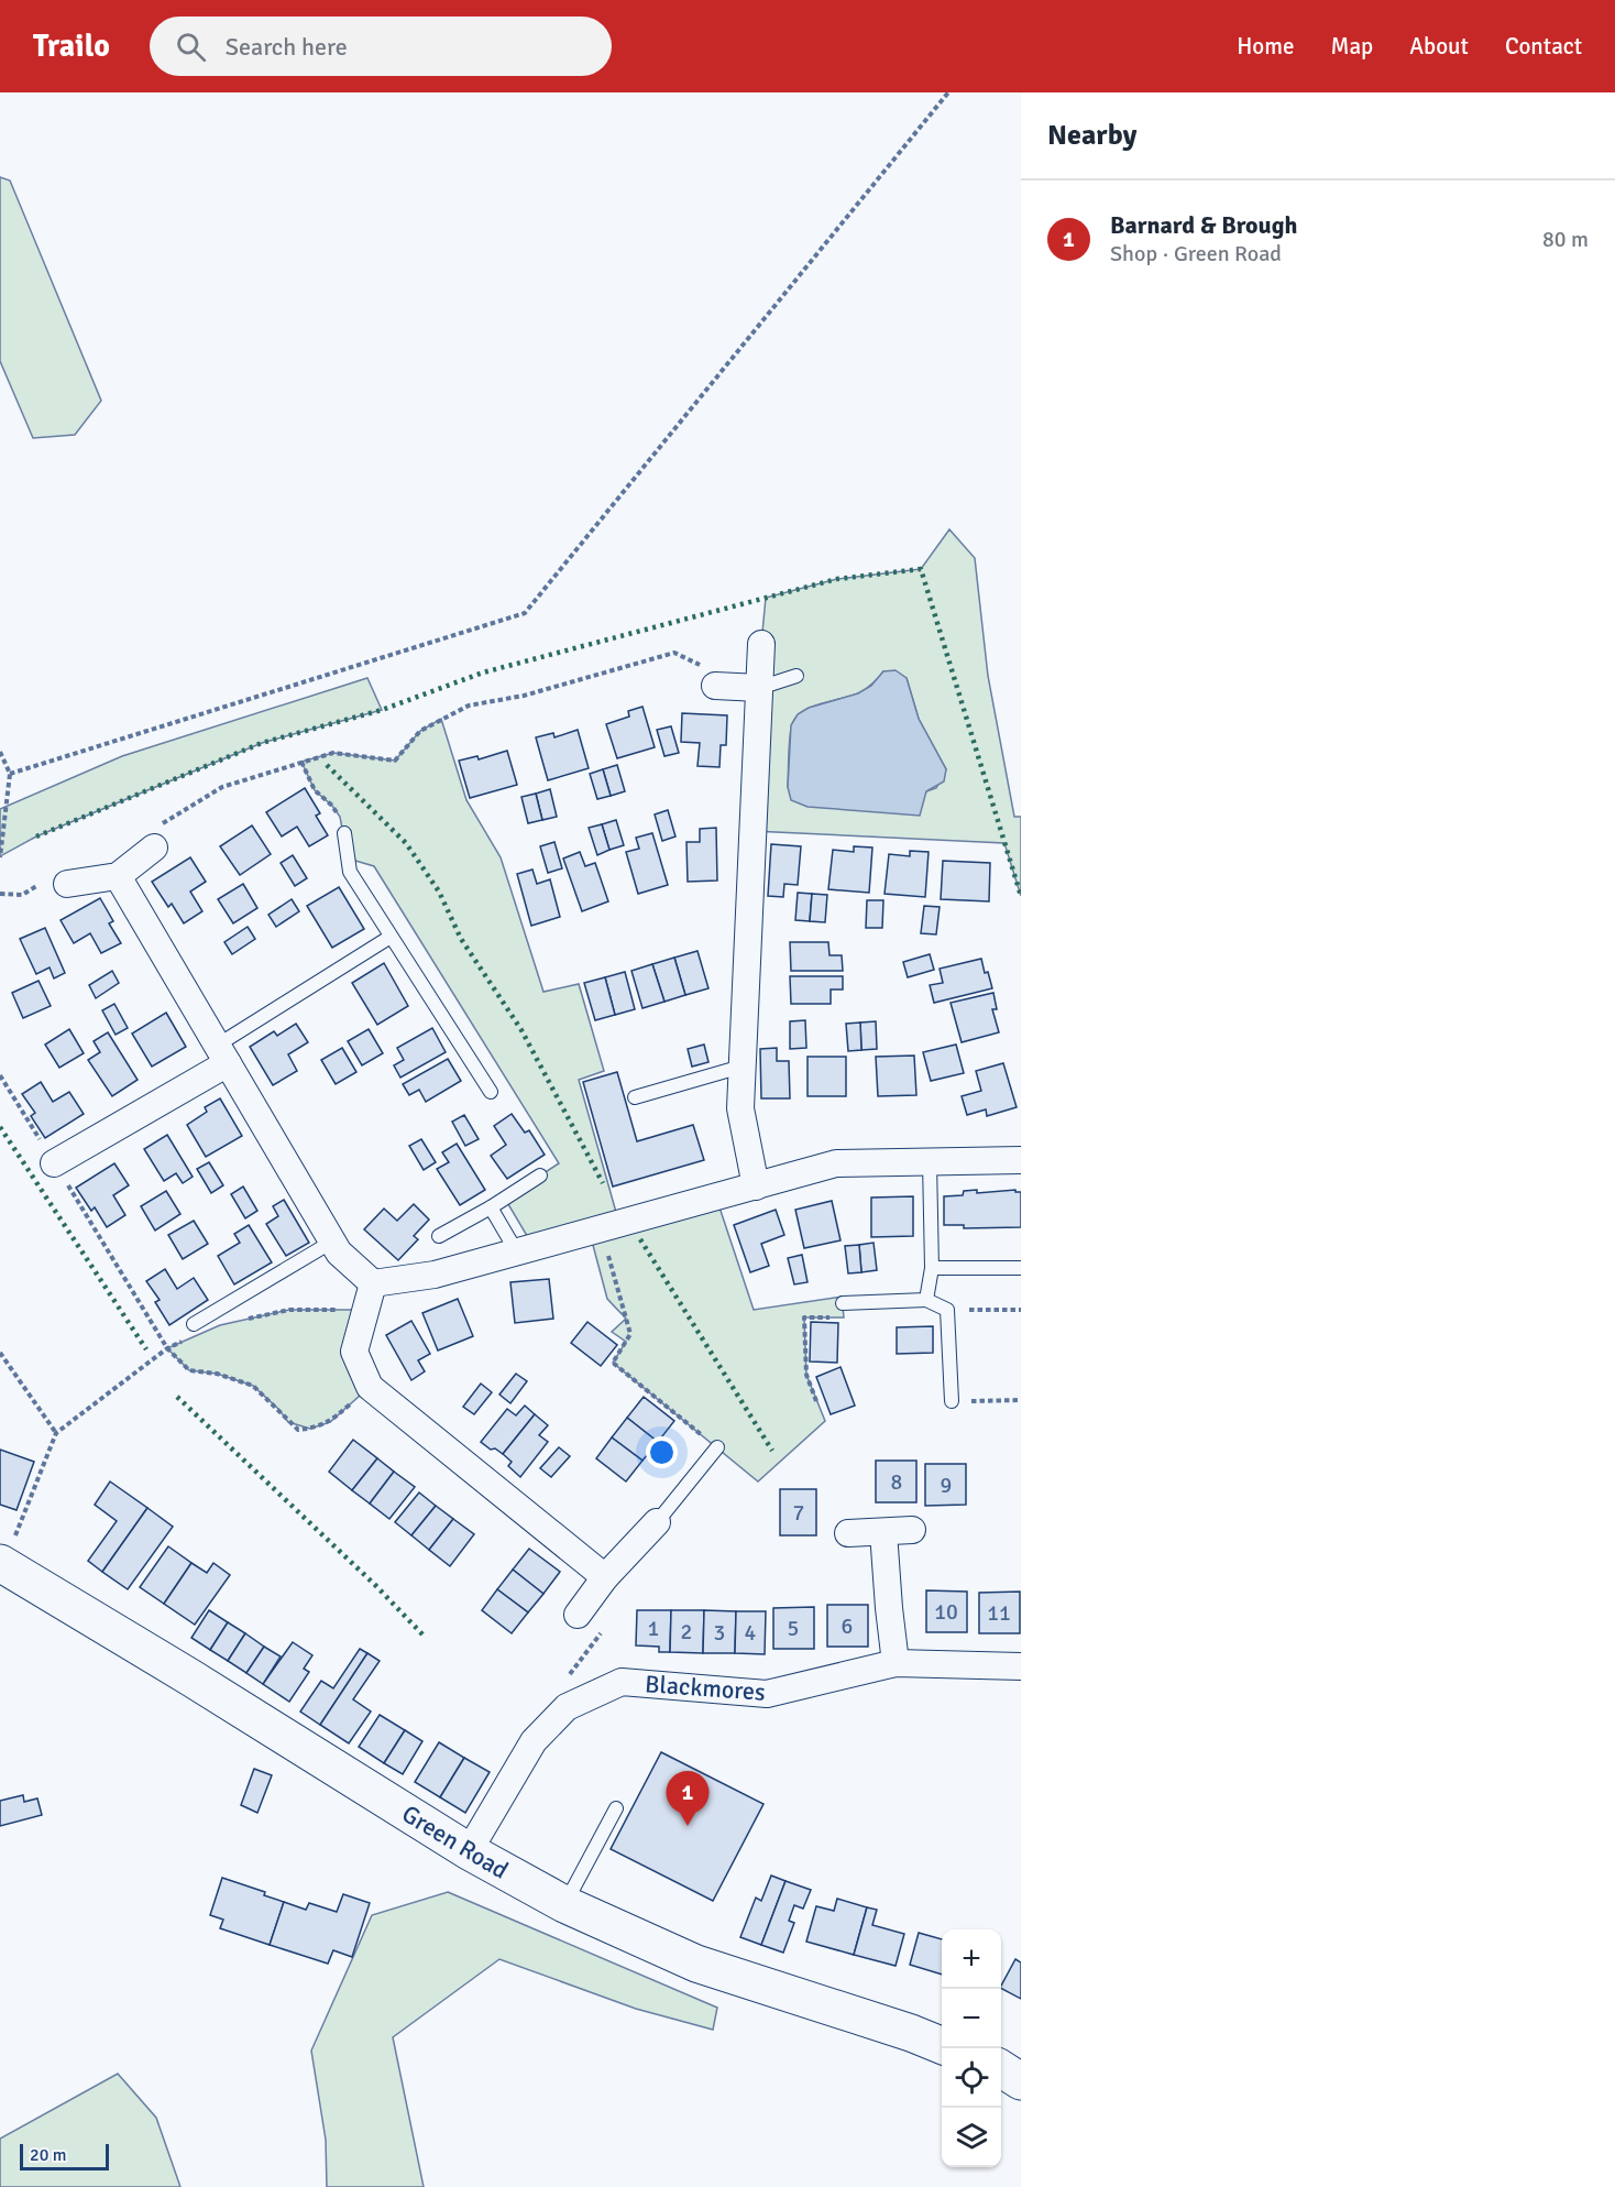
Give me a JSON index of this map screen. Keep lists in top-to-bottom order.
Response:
{
  "streets": {
    "street": ["Blackmores", "Green Road"]
  },
  "crossings": [
    ["Blackmores", "Green Road"]
  ],
  "house_numbers": [
    "8",
    "9",
    "7",
    "10",
    "11",
    "6",
    "1",
    "5",
    "2",
    "3",
    "4"
  ],
  "scale_bar": "20 m",
  "page": {
    "header": "Trailo",
    "search": "Search here",
    "nav": [
      "Home",
      "Map",
      "About",
      "Contact"
    ],
    "heading": "Nearby",
    "list": [
      {
        "mark": "1",
        "name": "Barnard & Brough",
        "note": "Shop · Green Road",
        "value": "80 m"
      }
    ],
    "pins": "1",
    "map_buttons": ["+", "−"],
    "scale": "20 m"
  }
}
